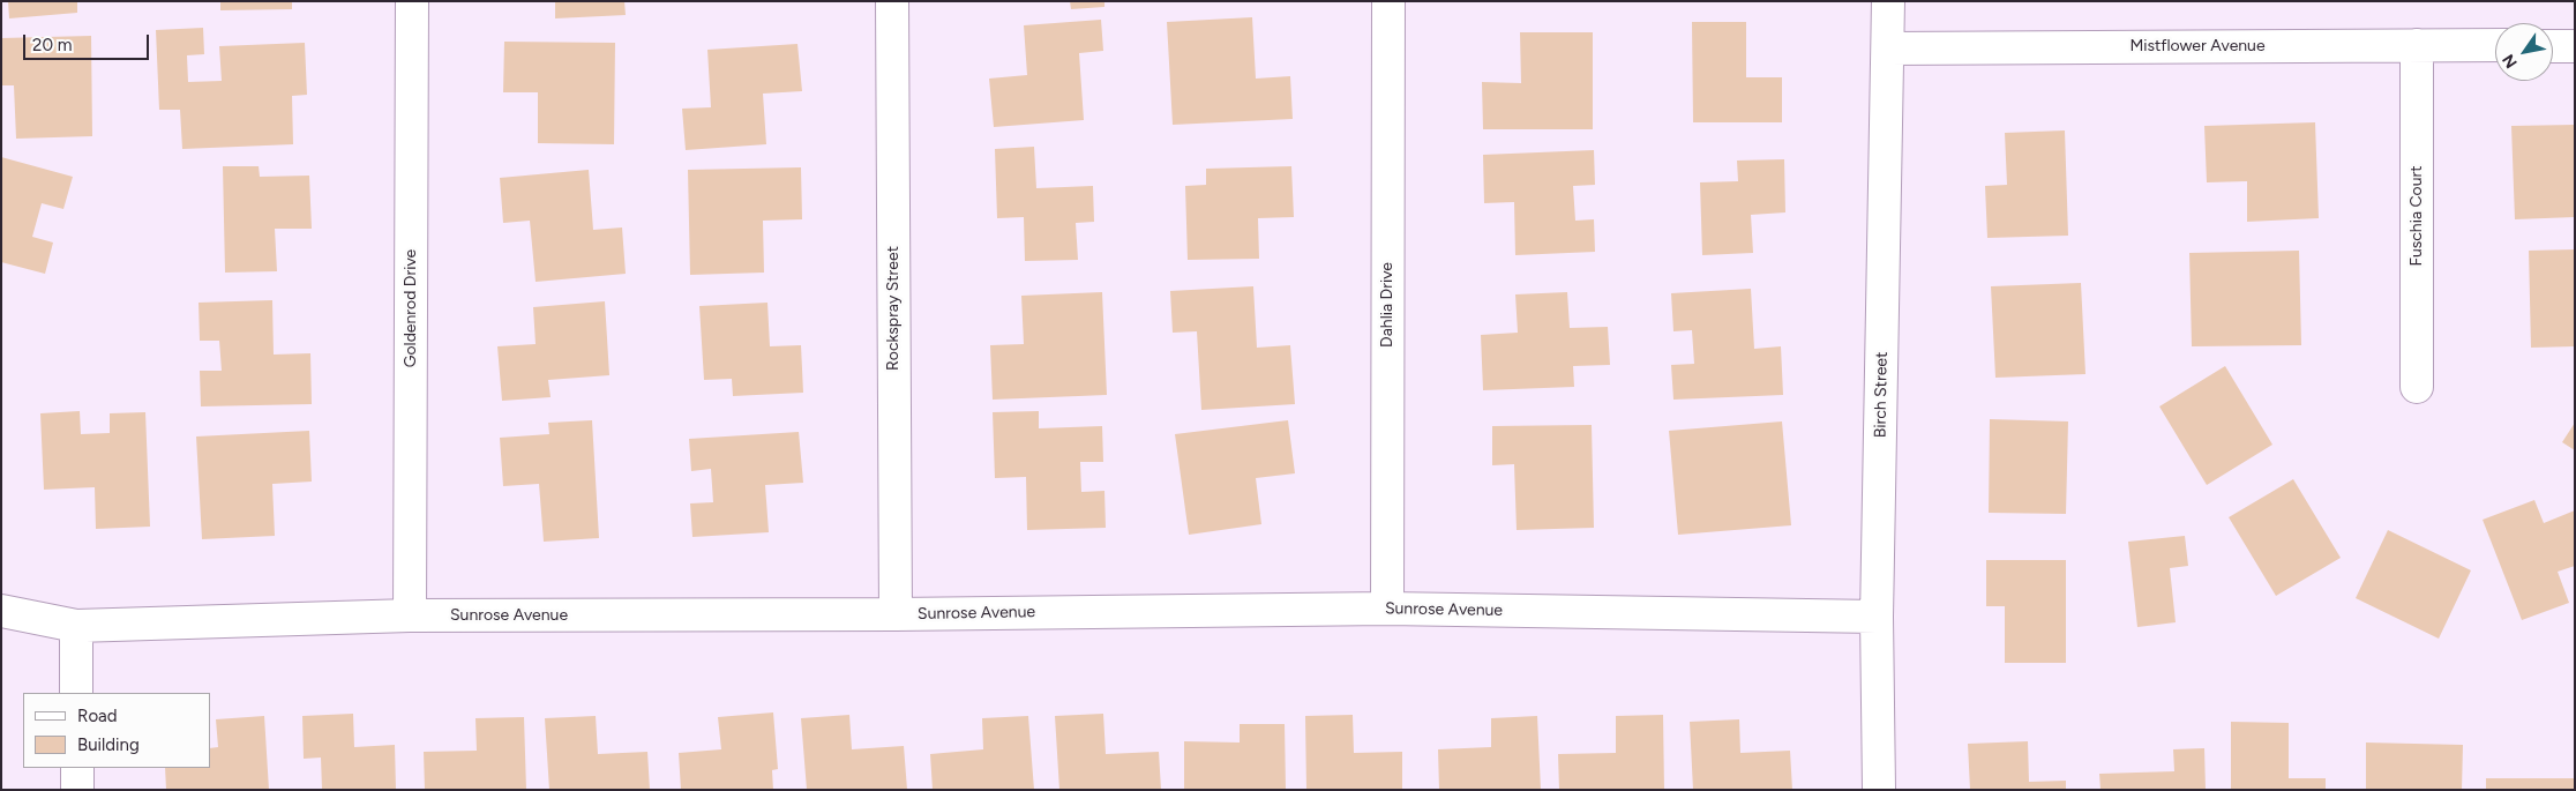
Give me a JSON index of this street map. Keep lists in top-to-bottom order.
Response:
{
  "streets": {
    "street": [
      "Mistflower Avenue",
      "Fuschia Court",
      "Dahlia Drive",
      "Goldenrod Drive",
      "Rockspray Street",
      "Birch Street",
      "Sunrose Avenue"
    ]
  },
  "crossings": [
    ["Mistflower Avenue", "Fuschia Court"],
    ["Mistflower Avenue", "Birch Street"],
    ["Dahlia Drive", "Sunrose Avenue"],
    ["Goldenrod Drive", "Sunrose Avenue"],
    ["Rockspray Street", "Sunrose Avenue"],
    ["Birch Street", "Sunrose Avenue"]
  ],
  "legend": ["Road", "Building"],
  "scale_bar": "20 m",
  "north": "bottom left"
}
